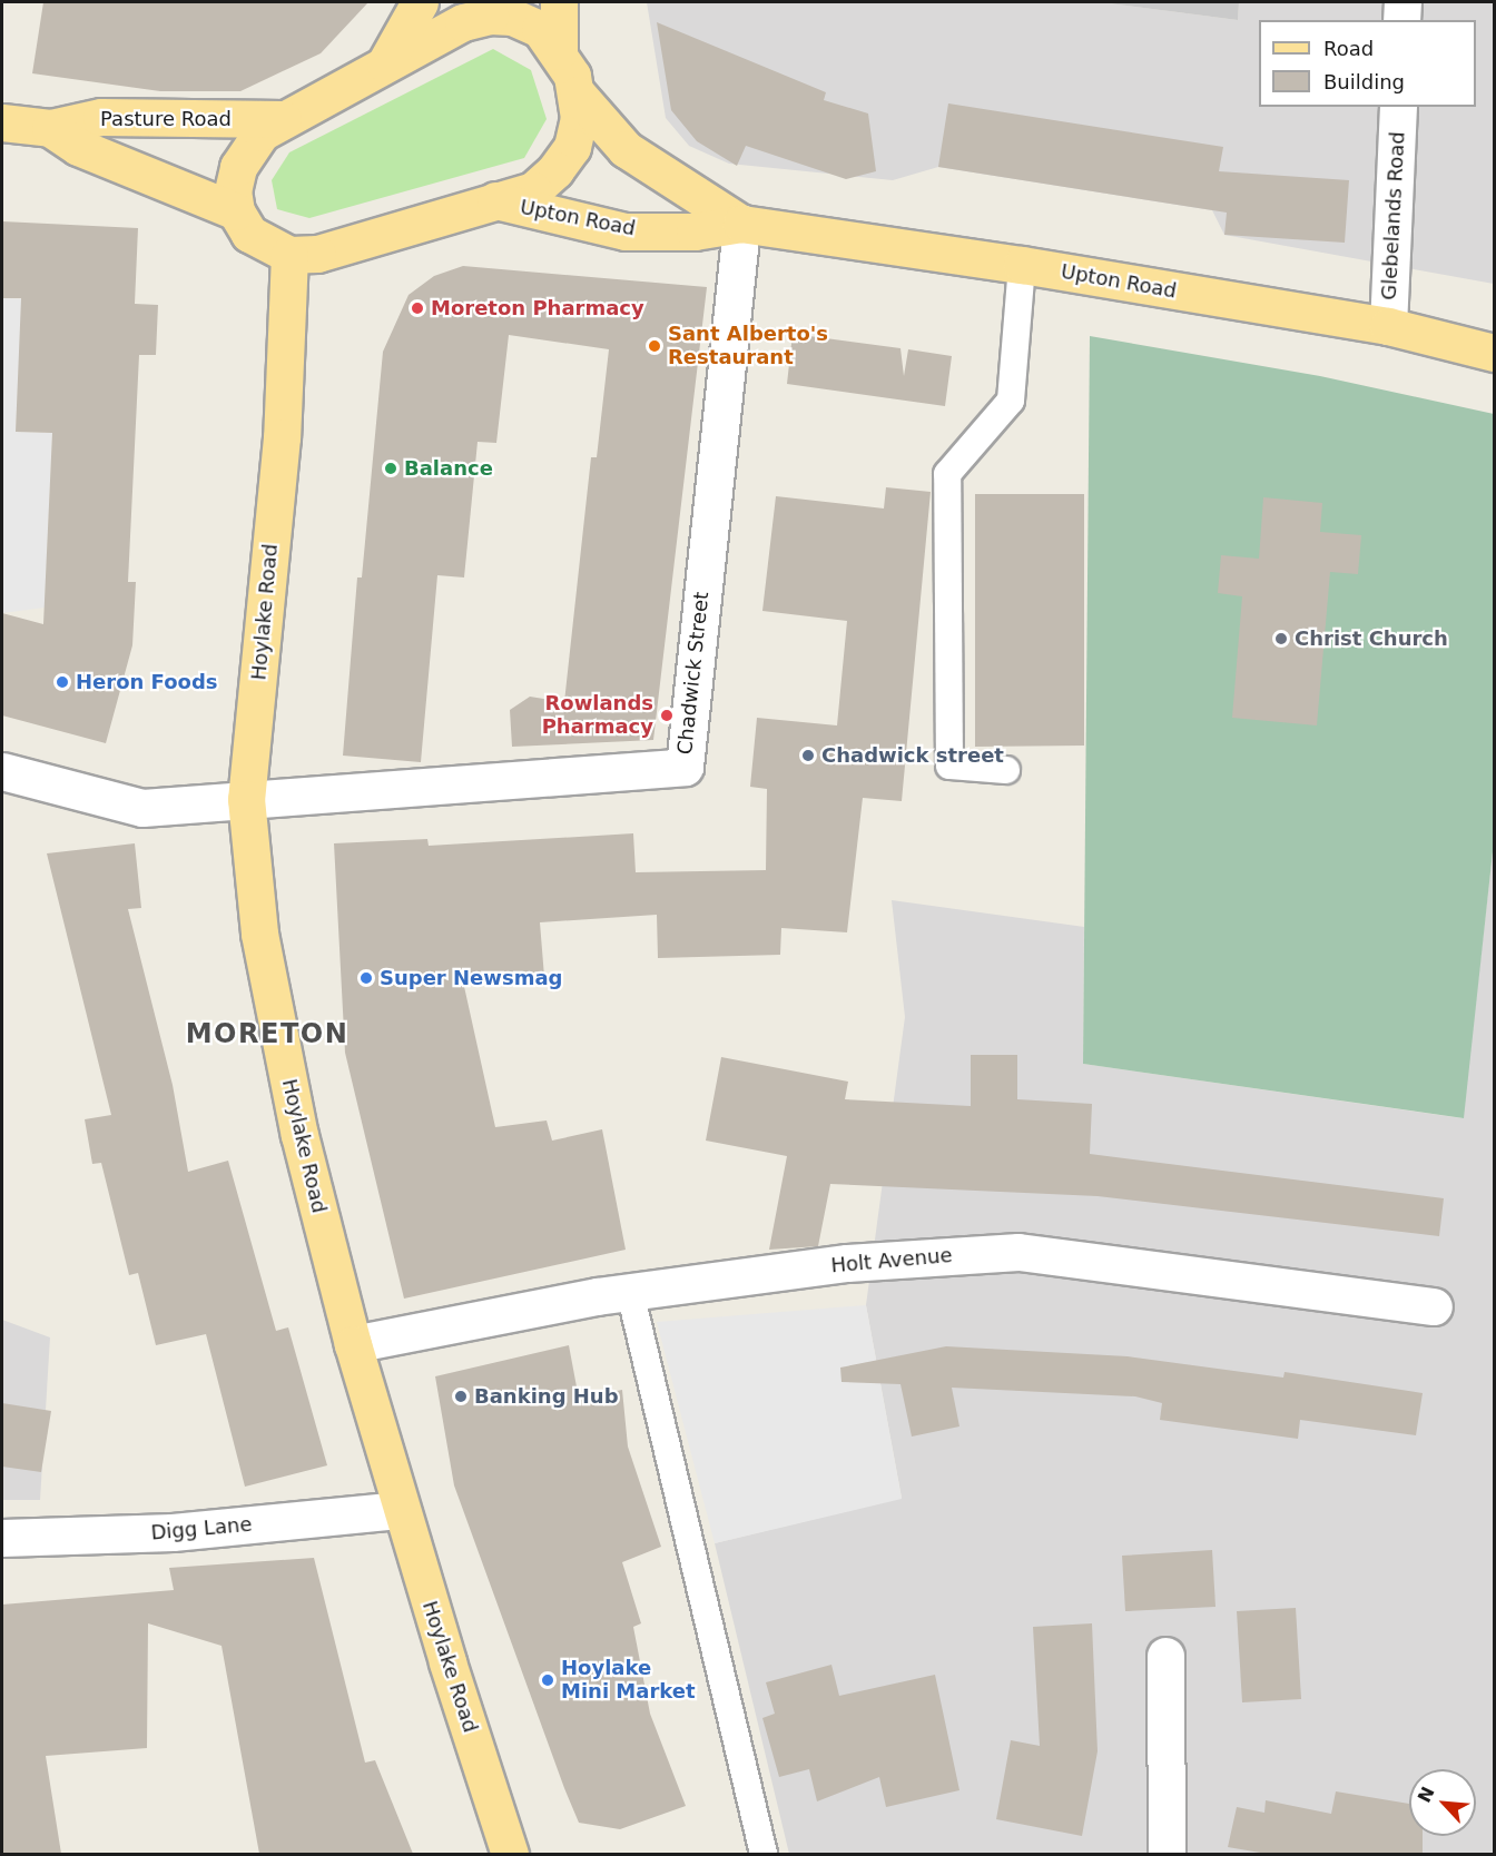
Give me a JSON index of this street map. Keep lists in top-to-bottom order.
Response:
{
  "streets": {
    "main road": ["Pasture Road", "Upton Road", "Hoylake Road"],
    "street": [
      "Glebelands Road",
      "Chadwick Street",
      "Holt Avenue",
      "Digg Lane"
    ]
  },
  "crossings": [
    ["Glebelands Road", "Upton Road"],
    ["Upton Road", "Chadwick Street"],
    ["Hoylake Road", "Chadwick Street"],
    ["Hoylake Road", "Holt Avenue"],
    ["Hoylake Road", "Digg Lane"]
  ],
  "districts": ["MORETON"],
  "places": [
    "Moreton Pharmacy",
    "Sant Alberto's Restaurant",
    "Balance",
    "Christ Church",
    "Heron Foods",
    "Rowlands Pharmacy",
    "Chadwick street",
    "Super Newsmag",
    "Banking Hub",
    "Hoylake Mini Market"
  ],
  "legend": ["Road", "Building"],
  "north": "top left"
}
